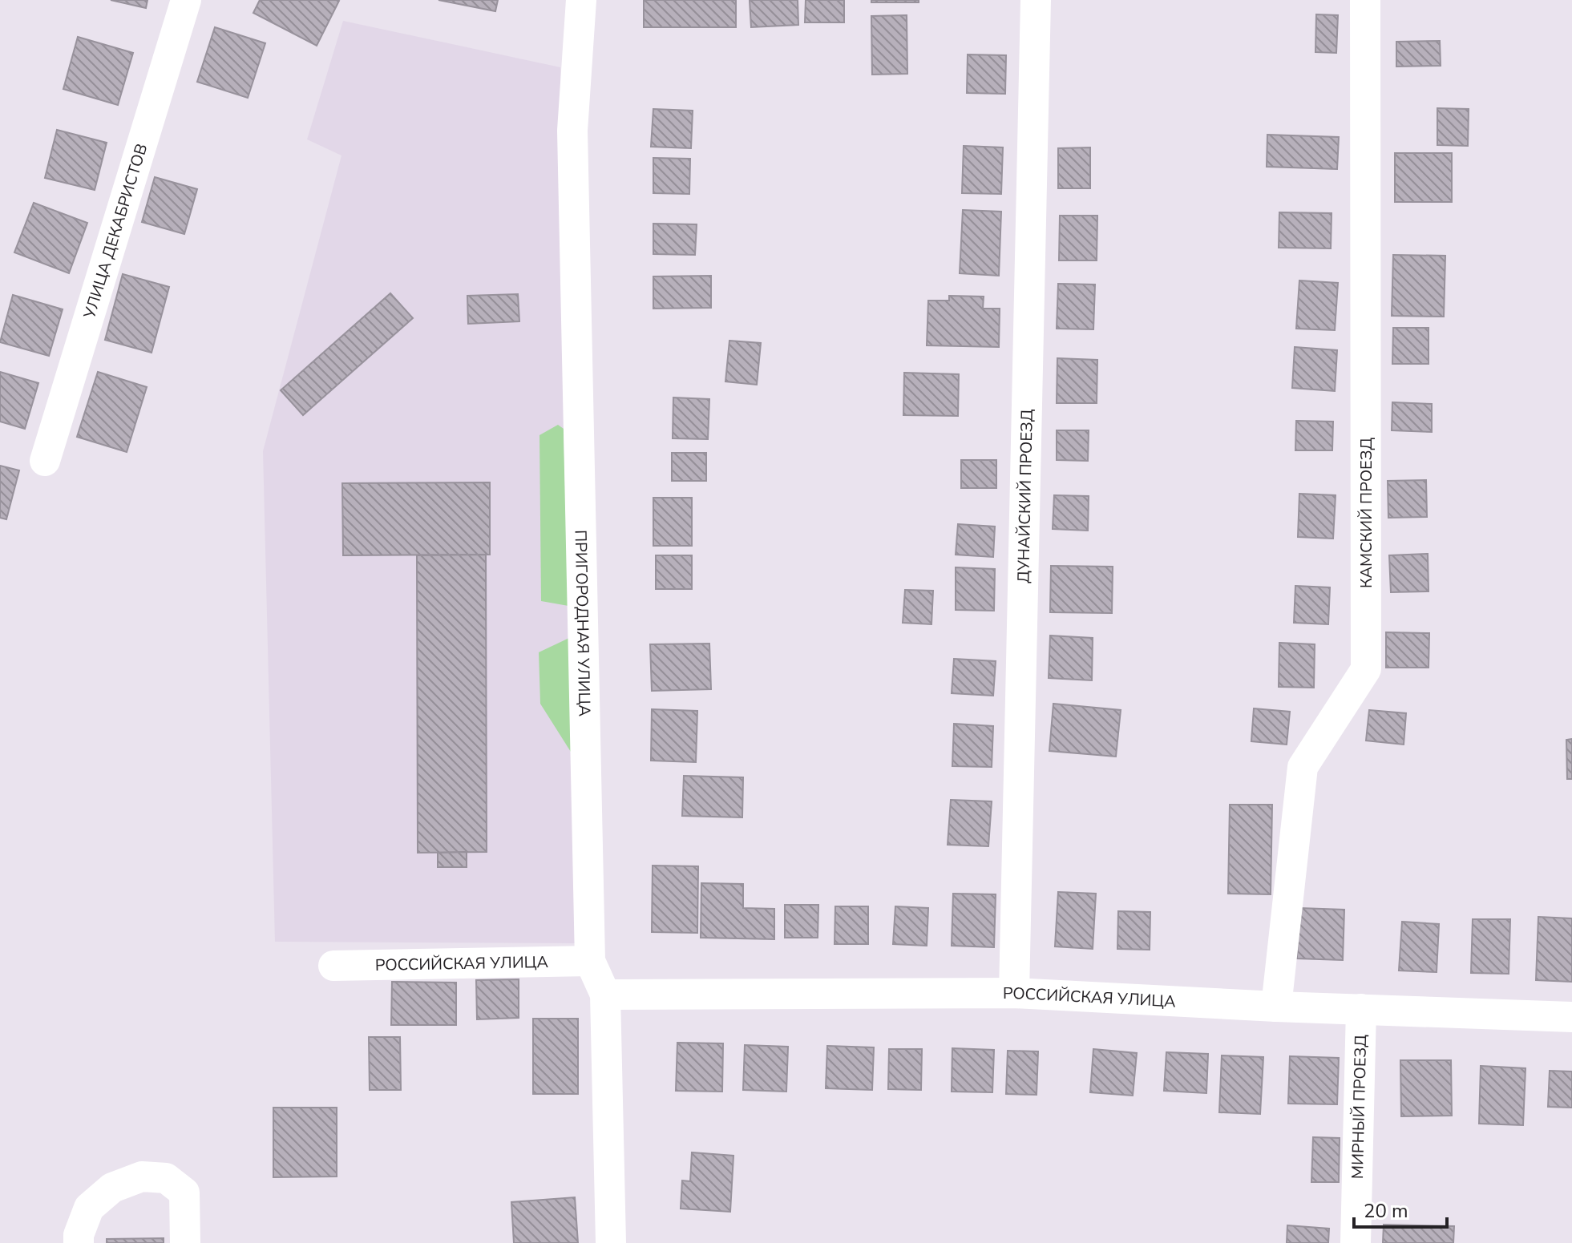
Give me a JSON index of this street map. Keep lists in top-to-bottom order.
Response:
{
  "streets": {
    "street": [
      "УЛИЦА ДЕКАБРИСТОВ",
      "ДУНАЙСКИЙ ПРОЕЗД",
      "КАМСКИЙ ПРОЕЗД",
      "ПРИГОРОДНАЯ УЛИЦА",
      "РОССИЙСКАЯ УЛИЦА",
      "МИРНЫЙ ПРОЕЗД"
    ]
  },
  "crossings": [
    ["ДУНАЙСКИЙ ПРОЕЗД", "РОССИЙСКАЯ УЛИЦА"],
    ["КАМСКИЙ ПРОЕЗД", "РОССИЙСКАЯ УЛИЦА"],
    ["ПРИГОРОДНАЯ УЛИЦА", "РОССИЙСКАЯ УЛИЦА"],
    ["РОССИЙСКАЯ УЛИЦА", "МИРНЫЙ ПРОЕЗД"]
  ],
  "scale_bar": "20 m"
}
